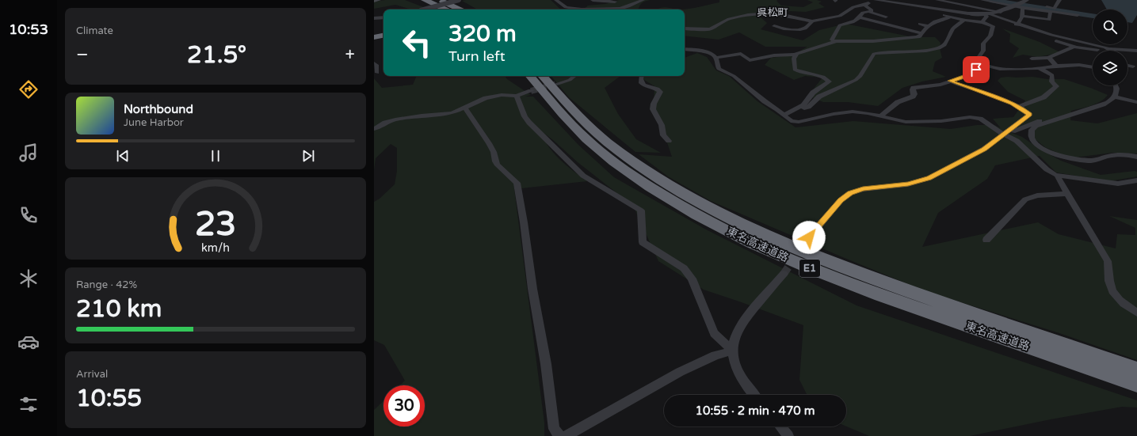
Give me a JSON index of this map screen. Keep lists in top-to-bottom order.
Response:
{
  "streets": {
    "highway": ["東名高速道路", "E1"]
  },
  "districts": ["呉松町"],
  "page": {
    "tabs": "10:53",
    "tile": [
      "Climate",
      ["Range · 42%", "210 km"],
      ["Arrival", "10:55"]
    ],
    "turn": ["320 m", "Turn left"],
    "heat": ["−", "21.5°", "+"],
    "song": ["Northbound", "June Harbor"],
    "limit": "30",
    "trip": "10:55 · 2 min · 470 m",
    "gauge": ["23", "km/h"]
  }
}
